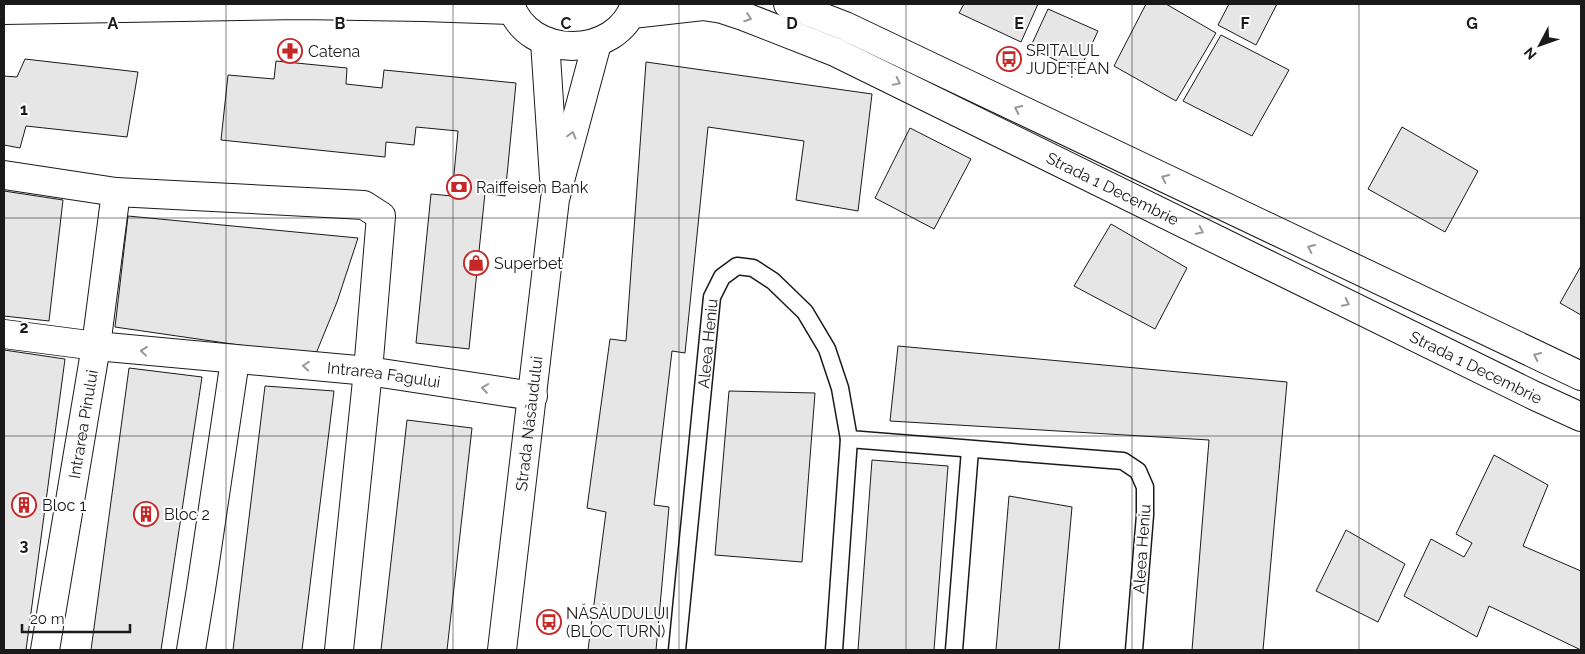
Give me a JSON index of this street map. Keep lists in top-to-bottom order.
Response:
{
  "streets": {
    "main road": [
      "Strada 1 Decembrie",
      "Intrarea Fagului",
      "Intrarea Pinului",
      "Strada Năsăudului"
    ],
    "lane": ["Aleea Heniu"]
  },
  "crossings": [
    ["Intrarea Fagului", "Intrarea Pinului"],
    ["Intrarea Fagului", "Strada Năsăudului"]
  ],
  "one_way": ["Intrarea Fagului"],
  "places": {
    "pharmacy": ["Catena"],
    "bus stop": ["SPITALUL JUDEȚEAN", "NĂSĂUDULUI (BLOC TURN)"],
    "bank": ["Raiffeisen Bank"],
    "shop": ["Superbet"],
    "building": ["Bloc 1", "Bloc 2"]
  },
  "scale_bar": "20 m",
  "north": "bottom left",
  "grid": {
    "columns": [
      "A",
      "B",
      "C",
      "D",
      "E",
      "F",
      "G"
    ],
    "rows": ["1", "2", "3"]
  }
}
